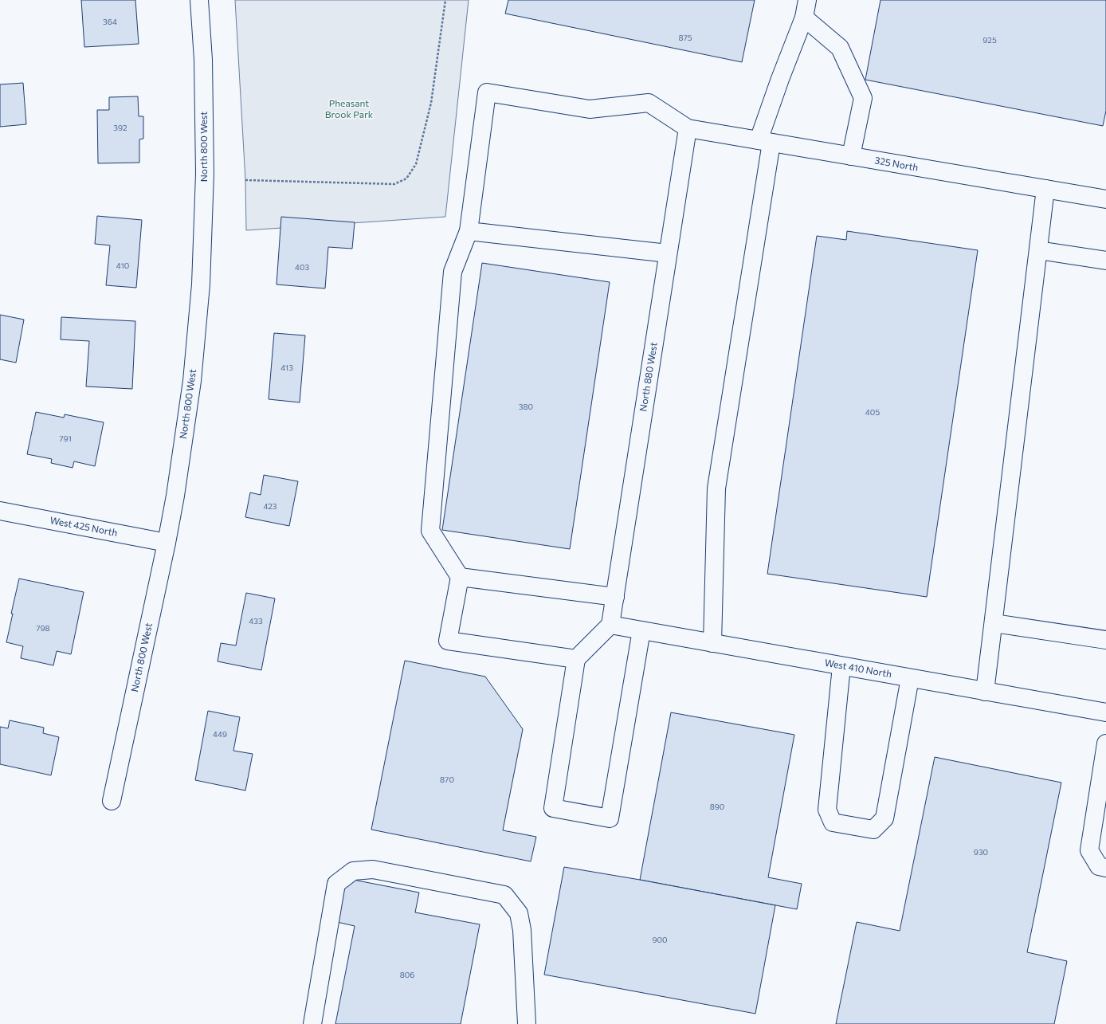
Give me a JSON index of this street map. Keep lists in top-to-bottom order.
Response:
{
  "streets": {
    "street": [
      "North 800 West",
      "325 North",
      "North 880 West",
      "West 425 North",
      "West 410 North"
    ]
  },
  "crossings": [
    ["North 800 West", "West 425 North"],
    ["325 North", "North 880 West"],
    ["North 880 West", "West 410 North"]
  ],
  "parks": ["Pheasant Brook Park"],
  "house_numbers": [
    "364",
    "875",
    "925",
    "392",
    "410",
    "403",
    "413",
    "380",
    "405",
    "791",
    "423",
    "433",
    "798",
    "449",
    "870",
    "890",
    "930",
    "900",
    "806"
  ]
}
